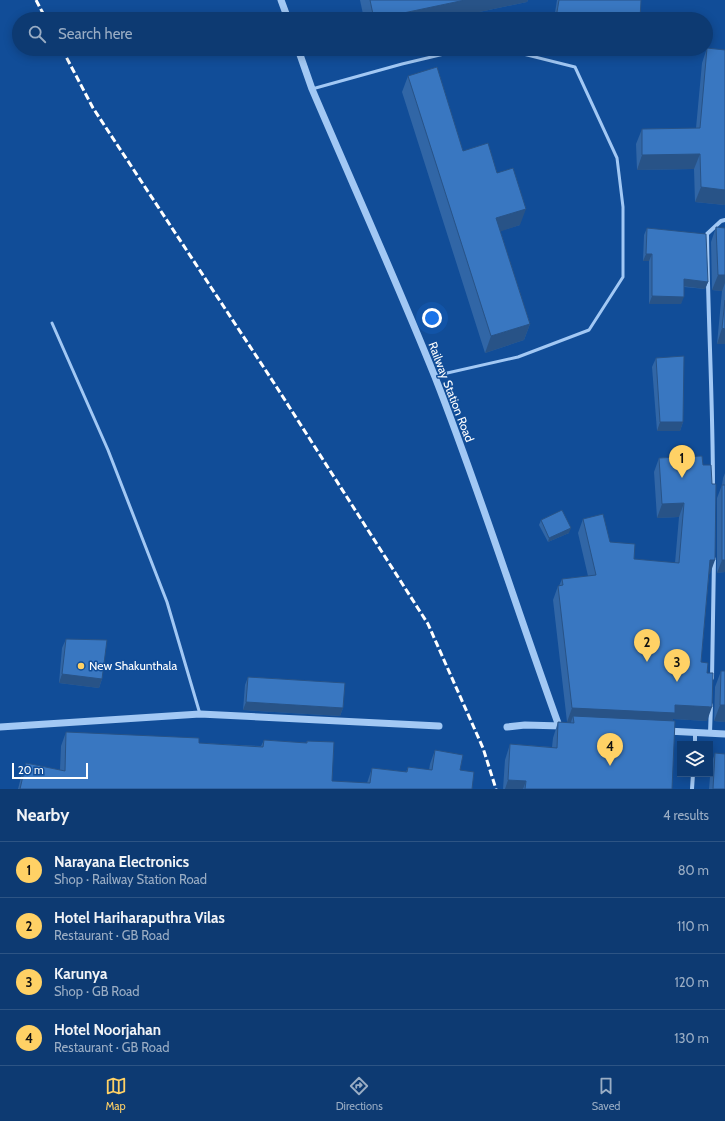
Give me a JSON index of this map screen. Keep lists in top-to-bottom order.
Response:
{
  "streets": {
    "street": ["Railway Station Road"]
  },
  "places": ["New Shakunthala"],
  "scale_bar": "20 m",
  "page": {
    "search": "Search here",
    "pins": [
      "1",
      "2",
      "3",
      "4"
    ],
    "scale": "20 m",
    "heading": ["Nearby", "4 results"],
    "list": [
      {
        "mark": "1",
        "name": "Narayana Electronics",
        "note": "Shop · Railway Station Road",
        "value": "80 m"
      },
      {
        "mark": "2",
        "name": "Hotel Hariharaputhra Vilas",
        "note": "Restaurant · GB Road",
        "value": "110 m"
      },
      {
        "mark": "3",
        "name": "Karunya",
        "note": "Shop · GB Road",
        "value": "120 m"
      },
      {
        "mark": "4",
        "name": "Hotel Noorjahan",
        "note": "Restaurant · GB Road",
        "value": "130 m"
      }
    ],
    "nav": ["Map", "Directions", "Saved"]
  }
}
